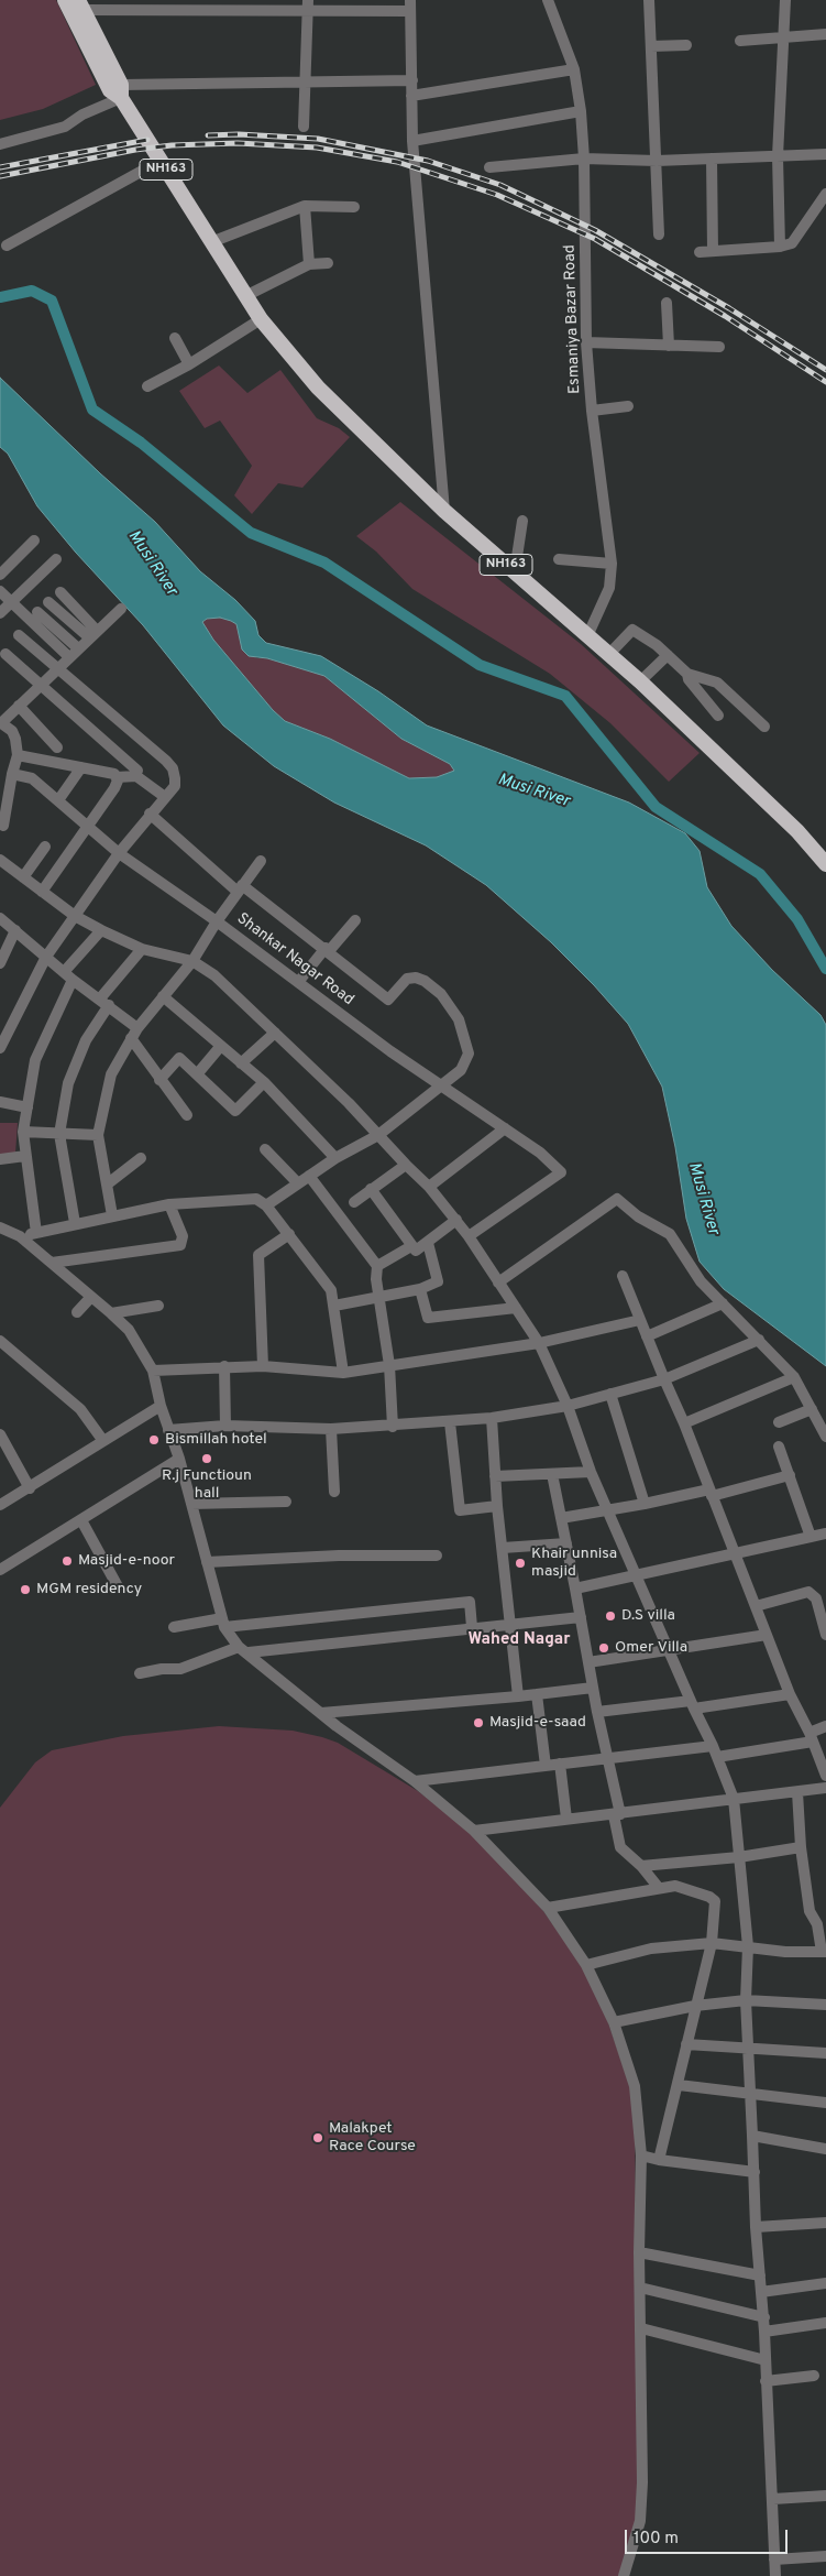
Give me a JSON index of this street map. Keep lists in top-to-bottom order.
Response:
{
  "streets": {
    "highway": ["NH163"],
    "street": ["Esmaniya Bazar Road", "Shankar Nagar Road"]
  },
  "crossings": [
    ["NH163", "Esmaniya Bazar Road"]
  ],
  "districts": ["Wahed Nagar"],
  "water": ["Musi River"],
  "places": [
    "Bismillah hotel",
    "R.j Functioun hall",
    "Masjid-e-noor",
    "Khair unnisa masjid",
    "MGM residency",
    "D.S villa",
    "Omer Villa",
    "Masjid-e-saad",
    "Malakpet Race Course"
  ],
  "scale_bar": "100 m"
}
